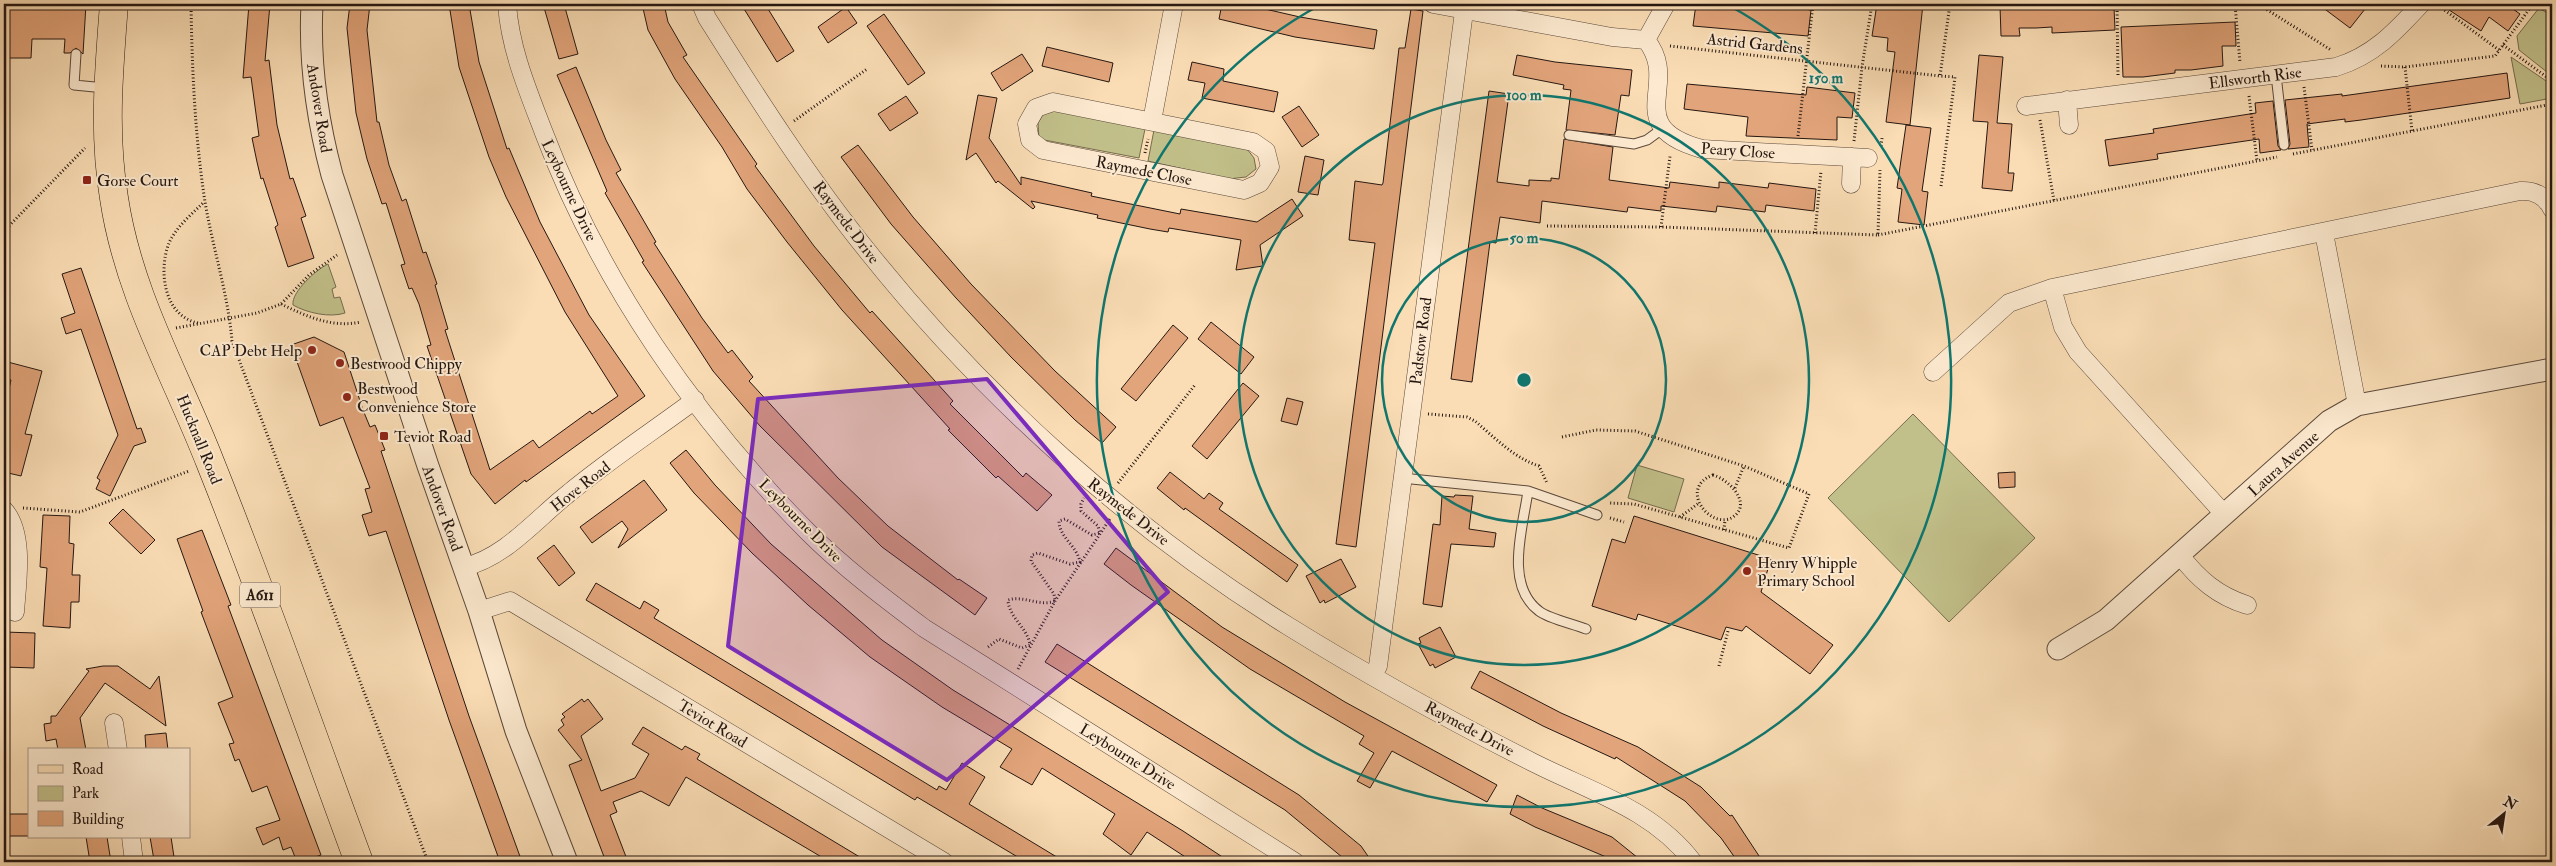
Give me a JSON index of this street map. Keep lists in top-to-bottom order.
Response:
{
  "streets": {
    "main road": ["Hucknall Road", "A611"],
    "street": [
      "Ellsworth Rise",
      "Andover Road",
      "Peary Close",
      "Raymede Close",
      "Leybourne Drive",
      "Raymede Drive",
      "Padstow Road",
      "Laura Avenue",
      "Hove Road",
      "Teviot Road"
    ],
    "path": ["Astrid Gardens"]
  },
  "crossings": [
    ["Andover Road", "Hove Road"],
    ["Andover Road", "Teviot Road"],
    ["Leybourne Drive", "Hove Road"],
    ["Raymede Drive", "Padstow Road"]
  ],
  "places": {
    "transit": ["Gorse Court", "Teviot Road"],
    "other": [
      "CAP Debt Help",
      "Bestwood Chippy",
      "Bestwood Convenience Store",
      "Henry Whipple Primary School"
    ]
  },
  "legend": ["Road", "Park", "Building"],
  "north": "top right",
  "rings": ["150 m", "100 m", "50 m"]
}
